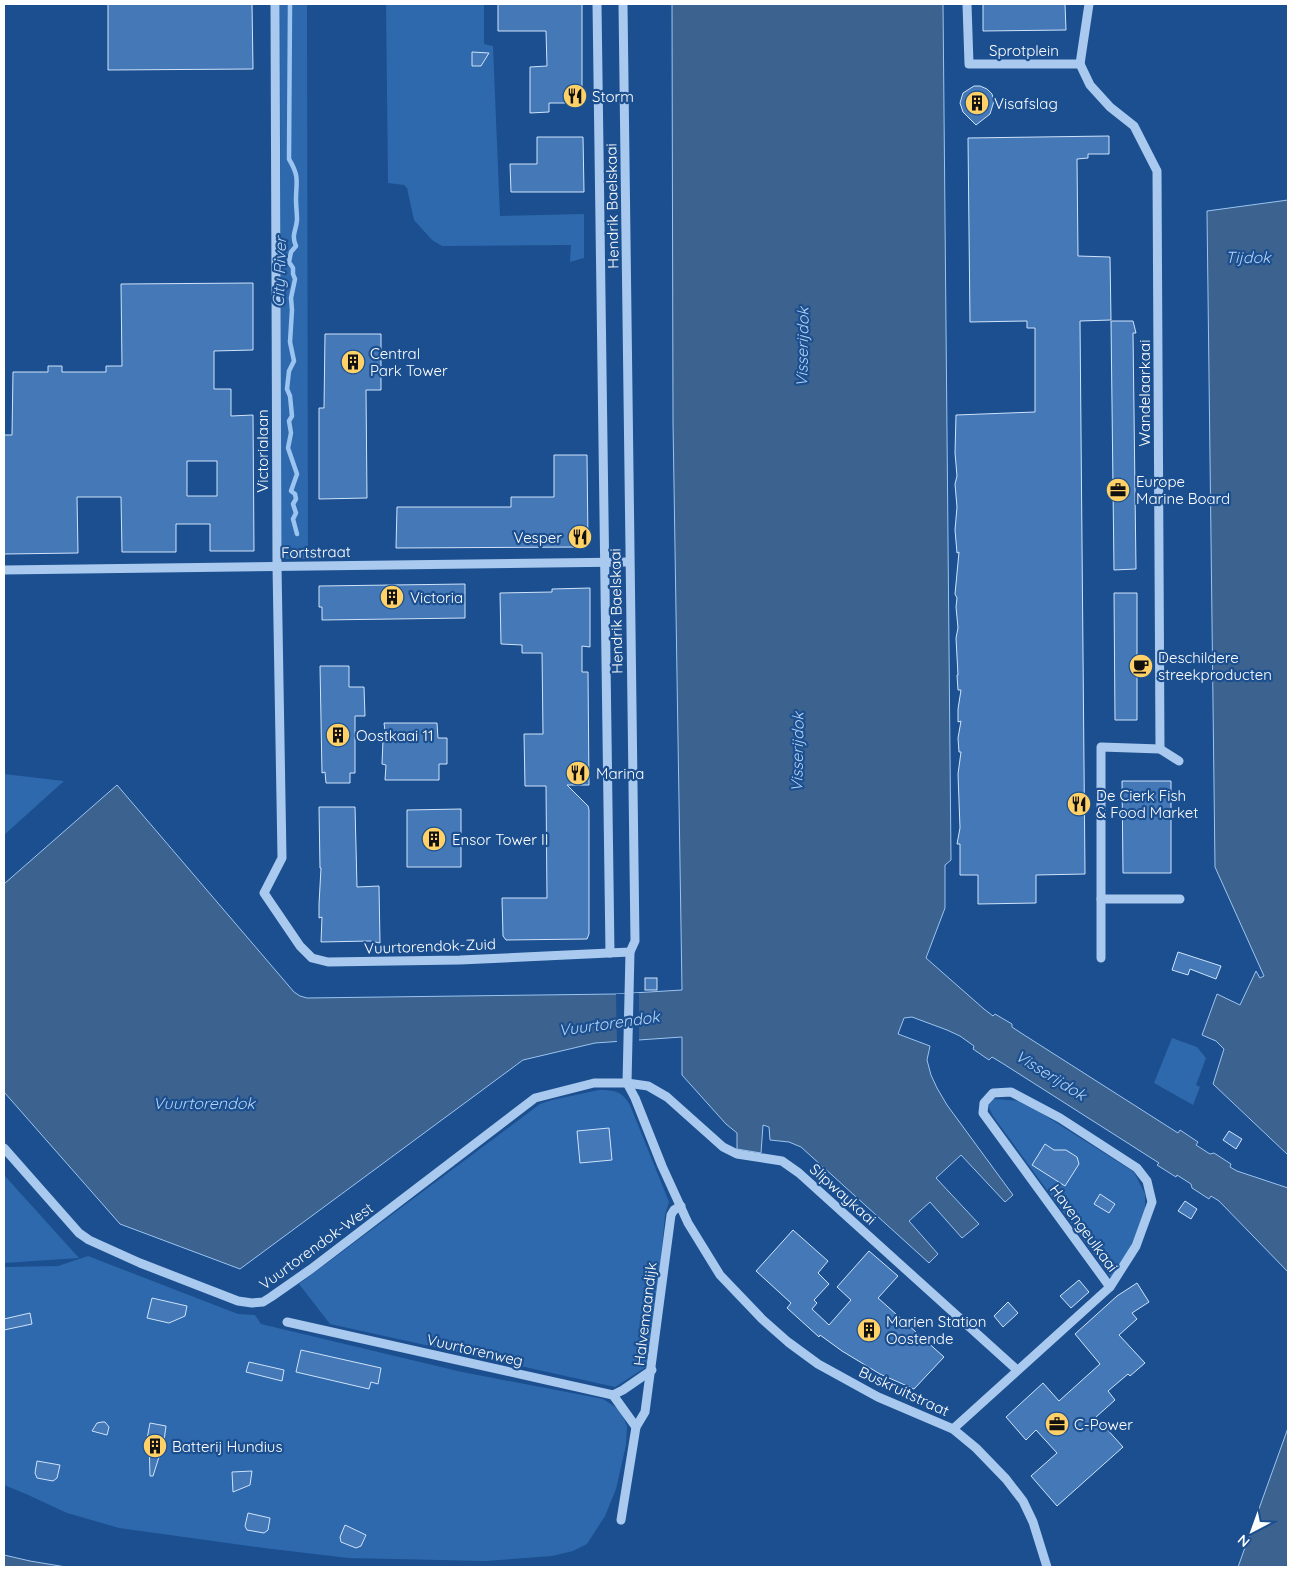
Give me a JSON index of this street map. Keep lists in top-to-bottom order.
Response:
{
  "streets": {
    "street": [
      "Sprotplein",
      "Hendrik Baelskaai",
      "Wandelaarkaai",
      "Victorialaan",
      "Fortstraat",
      "Vuurtorendok-Zuid",
      "Slipwaykaai",
      "Havengeulkaai",
      "Vuurtorendok-West",
      "Halvemaandijk",
      "Vuurtorenweg",
      "Buskruitstraat"
    ]
  },
  "crossings": [
    ["Sprotplein", "Wandelaarkaai"],
    ["Hendrik Baelskaai", "Fortstraat"],
    ["Hendrik Baelskaai", "Vuurtorendok-Zuid"],
    ["Hendrik Baelskaai", "Slipwaykaai"],
    ["Hendrik Baelskaai", "Vuurtorendok-West"],
    ["Hendrik Baelskaai", "Halvemaandijk"],
    ["Hendrik Baelskaai", "Buskruitstraat"],
    ["Victorialaan", "Fortstraat"],
    ["Victorialaan", "Vuurtorendok-Zuid"],
    ["Slipwaykaai", "Vuurtorendok-West"],
    ["Slipwaykaai", "Buskruitstraat"],
    ["Havengeulkaai", "Buskruitstraat"],
    ["Halvemaandijk", "Buskruitstraat"]
  ],
  "water": [
    "Tijdok",
    "City River",
    "Visserijdok",
    "Vuurtorendok"
  ],
  "places": {
    "restaurant": [
      "Storm",
      "Vesper",
      "Marina",
      "De Cierk Fish & Food Market"
    ],
    "building": [
      "Visafslag",
      "Central Park Tower",
      "Victoria",
      "Oostkaai 11",
      "Ensor Tower II",
      "Marien Station Oostende",
      "Batterij Hundius"
    ],
    "office": ["Europe Marine Board", "C-Power"],
    "cafe": ["Deschildere streekproducten"]
  },
  "north": "bottom left"
}
